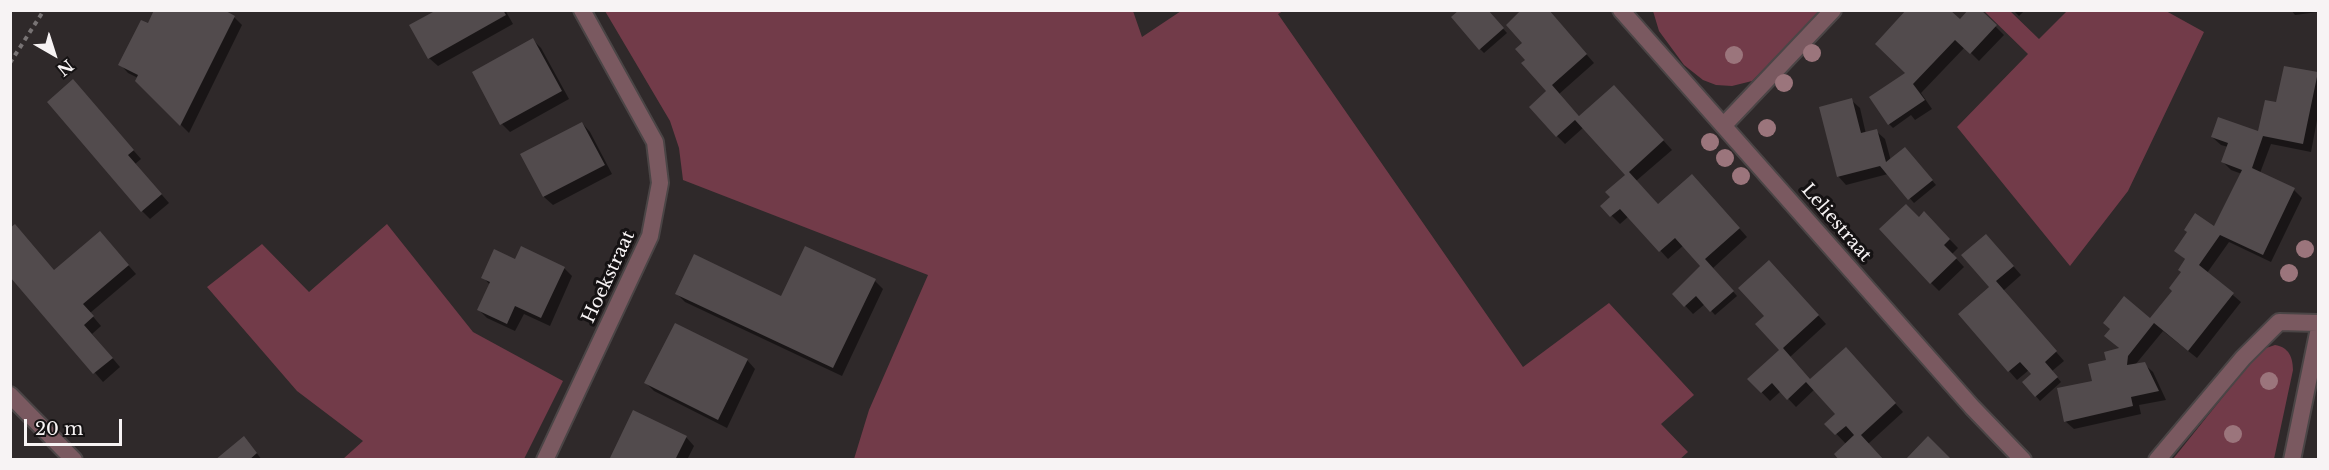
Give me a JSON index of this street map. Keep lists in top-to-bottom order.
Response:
{
  "streets": {
    "street": ["Leliestraat", "Hoekstraat"]
  },
  "scale_bar": "20 m",
  "north": "bottom right"
}
